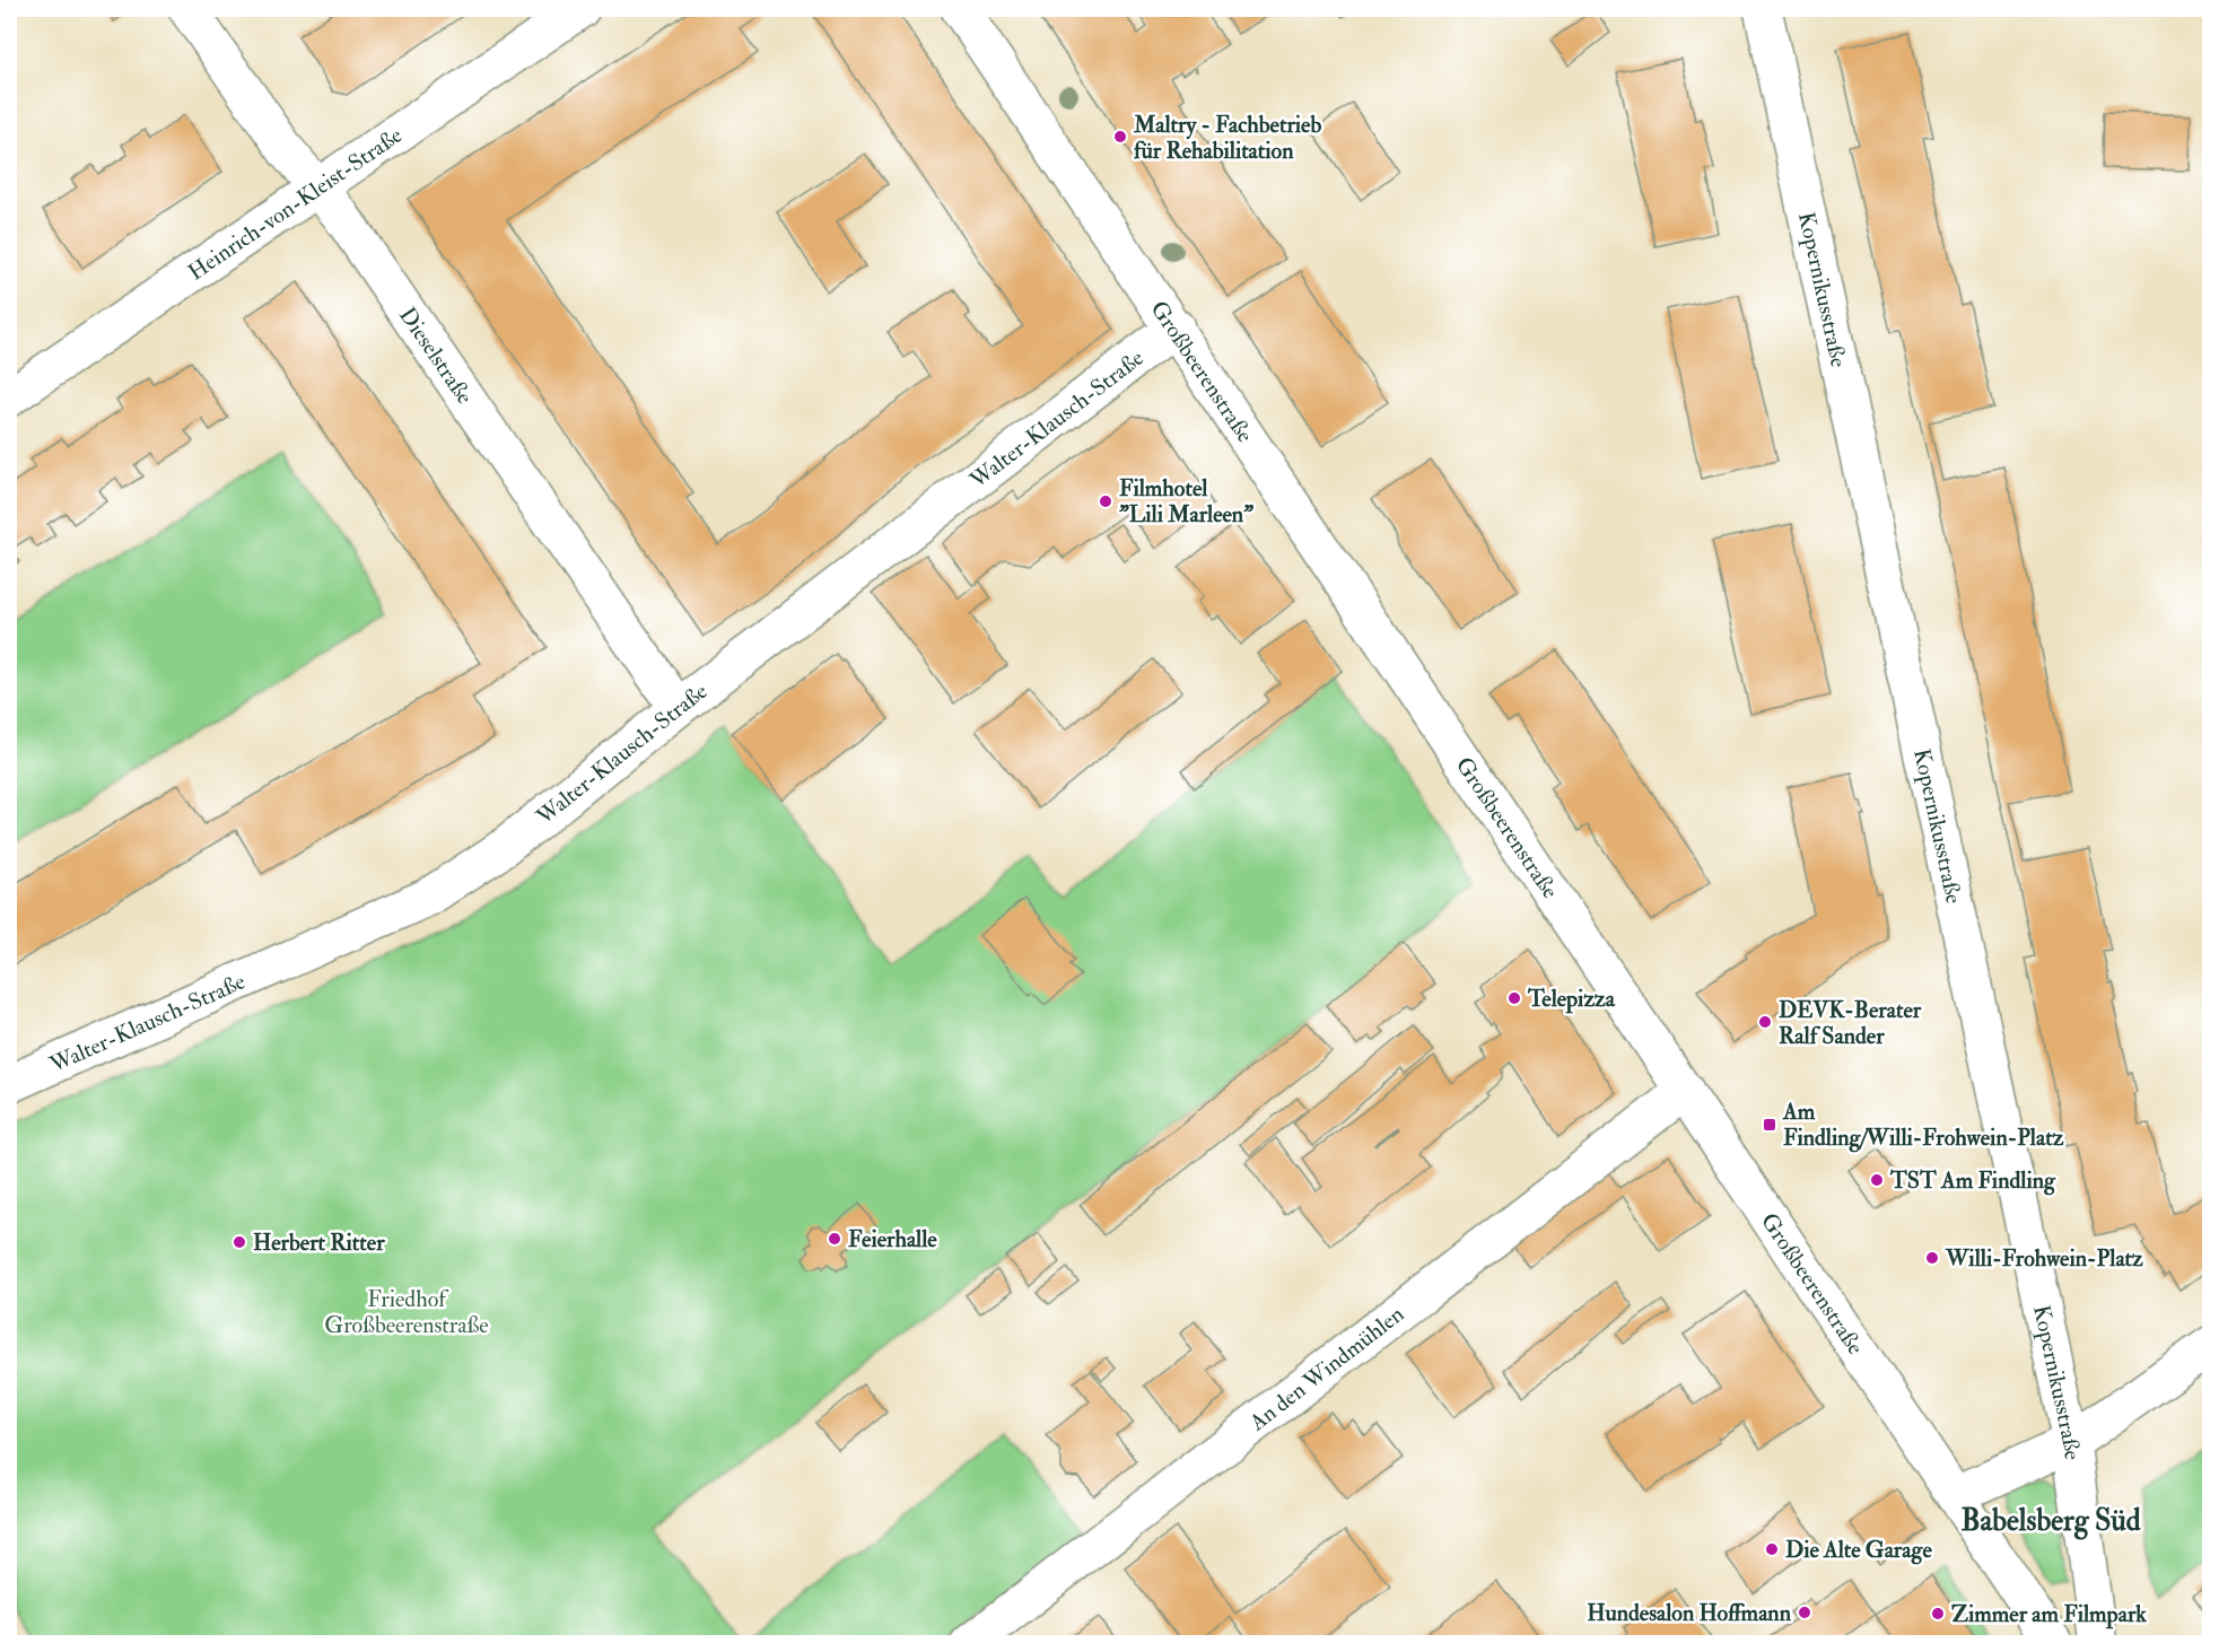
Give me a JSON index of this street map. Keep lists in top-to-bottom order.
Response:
{
  "streets": {
    "street": [
      "Heinrich-von-Kleist-Straße",
      "Kopernikusstraße",
      "Dieselstraße",
      "Großbeerenstraße",
      "Walter-Klausch-Straße",
      "An den Windmühlen"
    ]
  },
  "crossings": [
    ["Heinrich-von-Kleist-Straße", "Dieselstraße"],
    ["Dieselstraße", "Walter-Klausch-Straße"],
    ["Großbeerenstraße", "Walter-Klausch-Straße"],
    ["Großbeerenstraße", "An den Windmühlen"]
  ],
  "districts": ["Babelsberg Süd"],
  "parks": ["Friedhof Großbeerenstraße"],
  "places": {
    "other": [
      "Maltry - Fachbetrieb für Rehabilitation",
      "Filmhotel \"Lili Marleen\"",
      "Telepizza",
      "DEVK-Berater Ralf Sander",
      "TST Am Findling",
      "Feierhalle",
      "Herbert Ritter",
      "Willi-Frohwein-Platz",
      "Die Alte Garage",
      "Hundesalon Hoffmann",
      "Zimmer am Filmpark"
    ],
    "transit": ["Am Findling/Willi-Frohwein-Platz"]
  }
}
